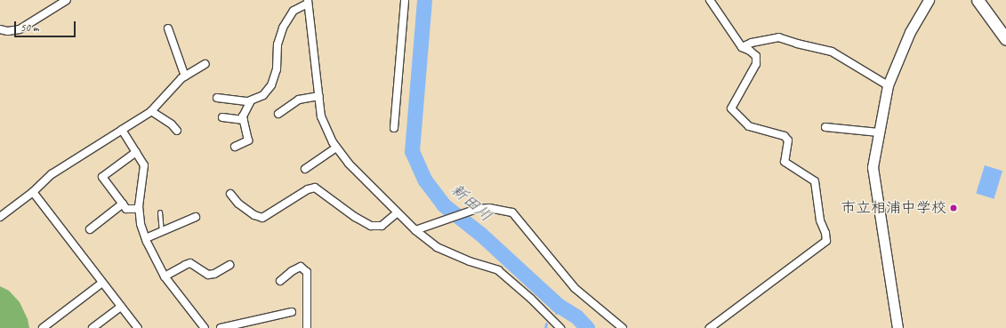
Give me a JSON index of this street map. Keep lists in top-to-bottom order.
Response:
{
  "water": ["新田川"],
  "places": ["市立相浦中学校"],
  "scale_bar": "50 m"
}
